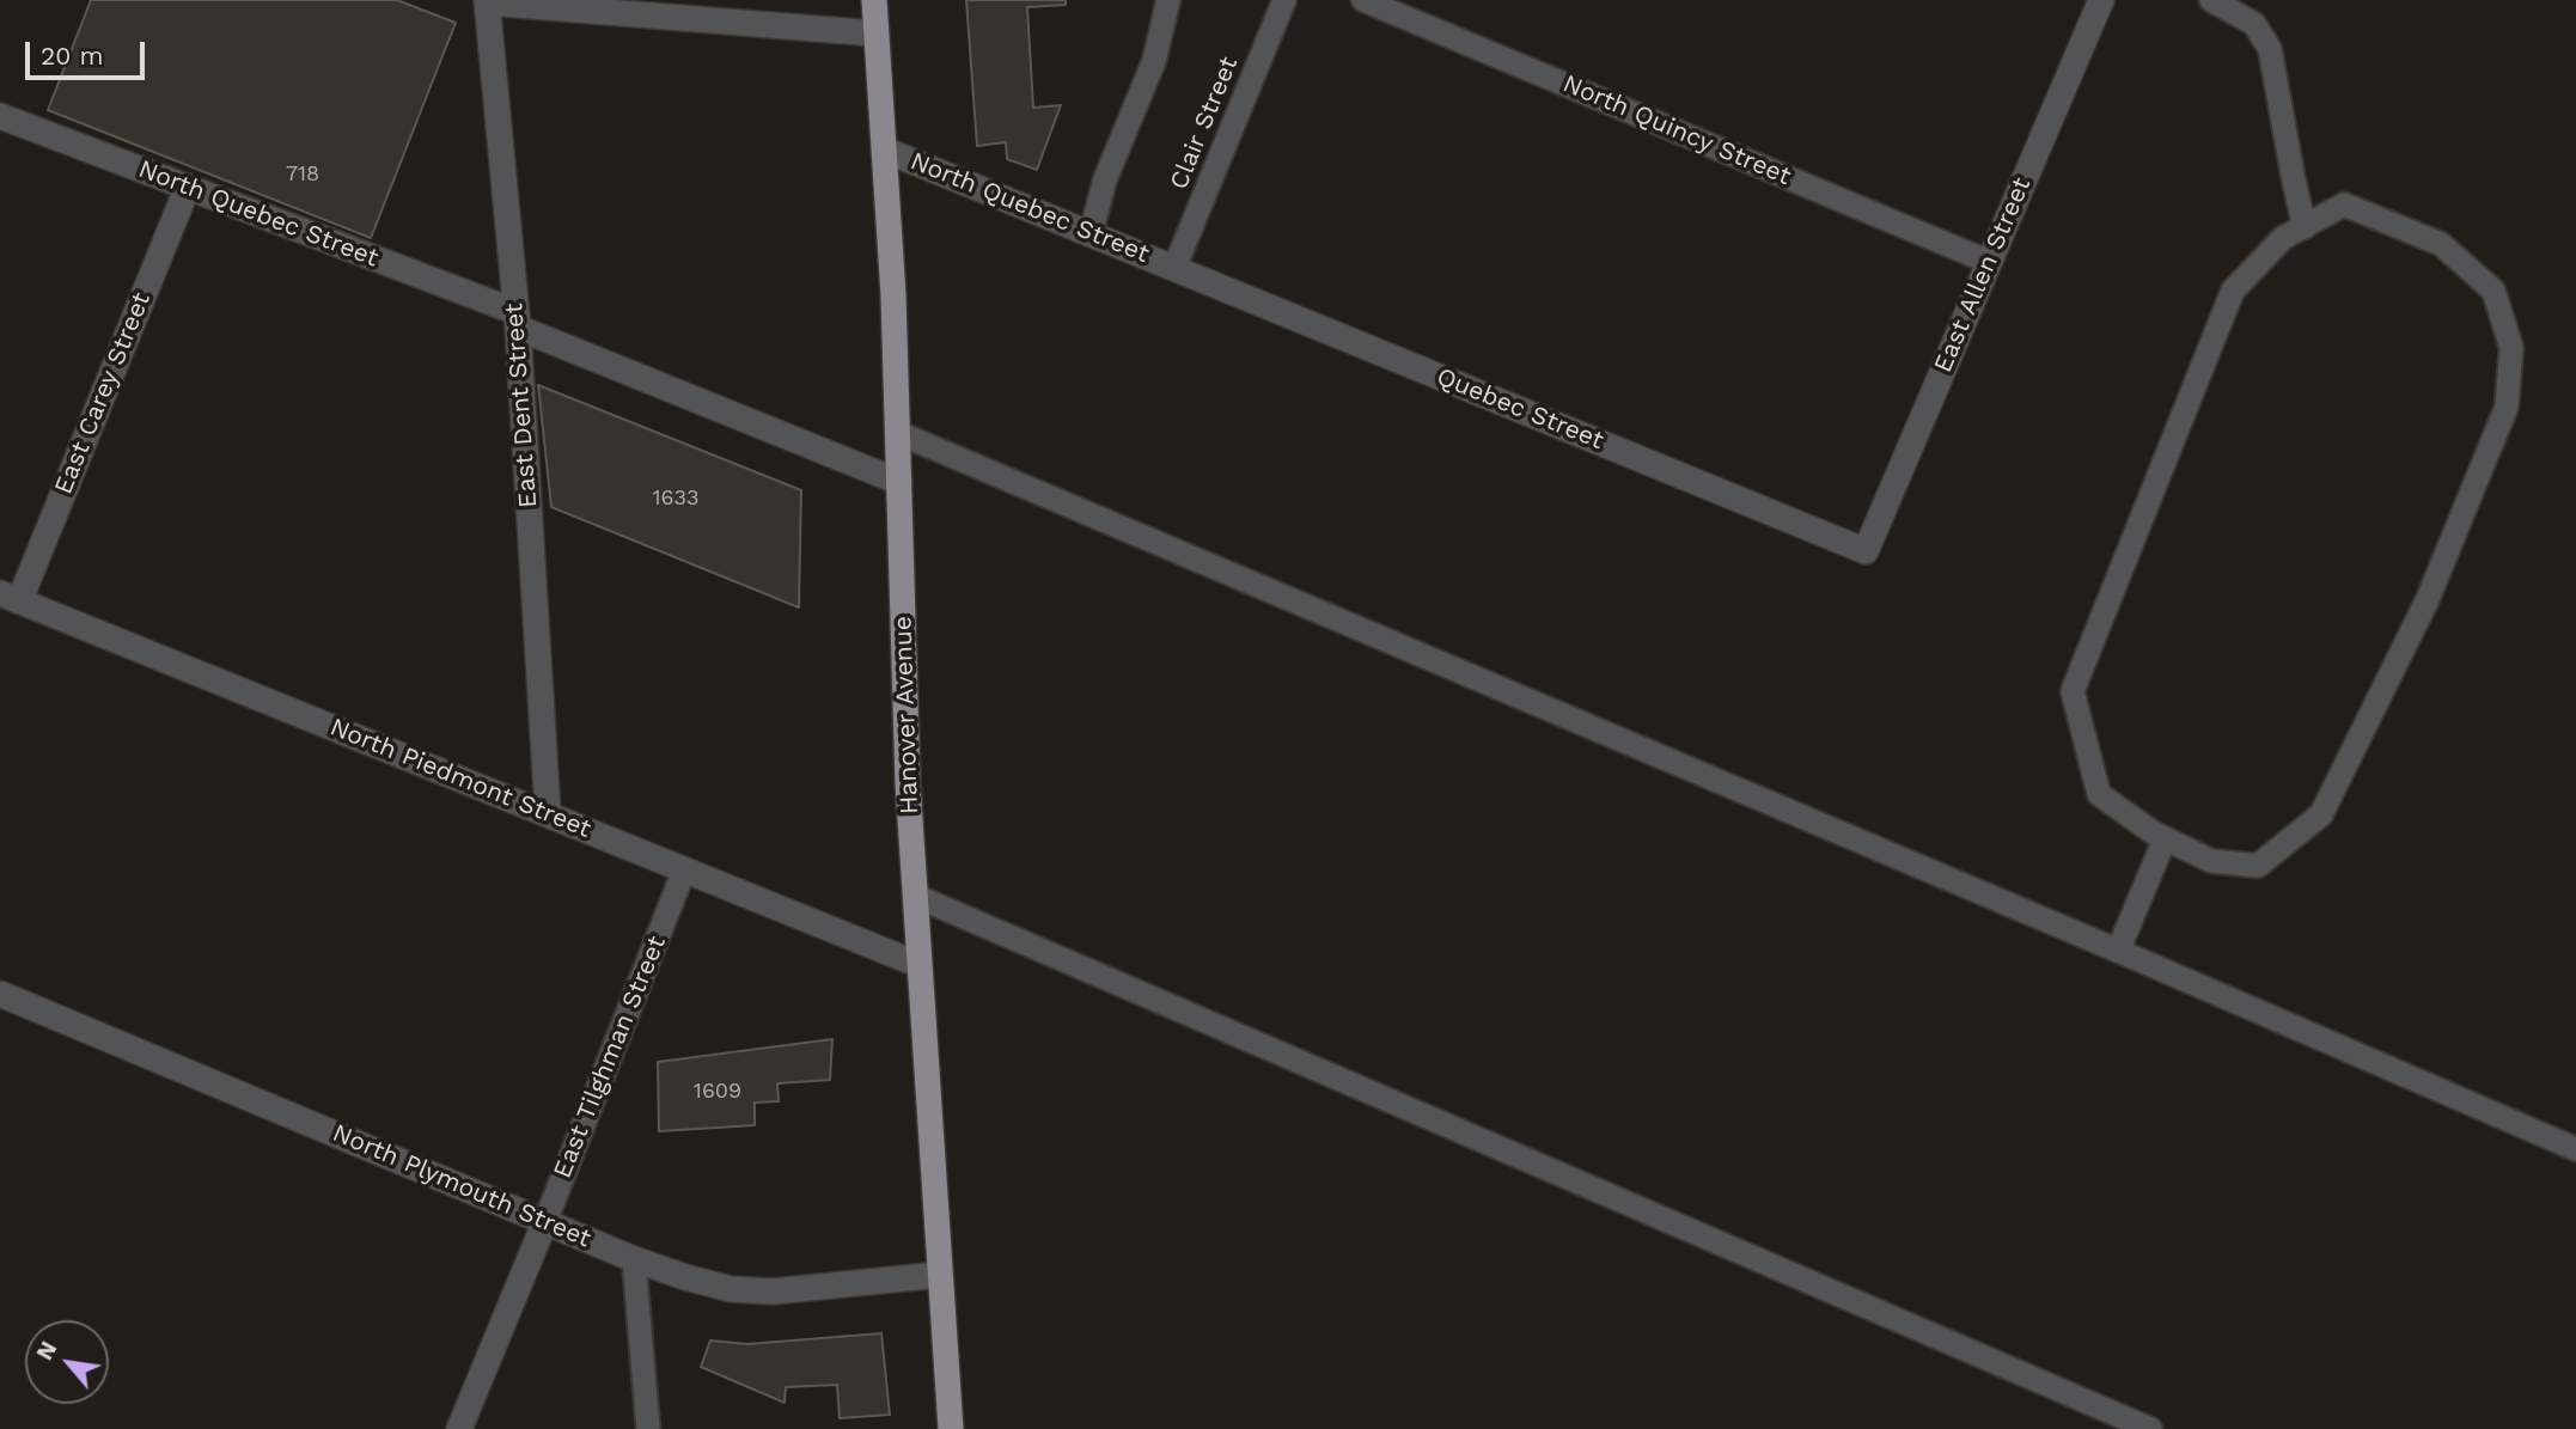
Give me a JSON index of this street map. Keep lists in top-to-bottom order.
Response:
{
  "streets": {
    "main road": ["Hanover Avenue"],
    "street": [
      "North Quebec Street",
      "East Allen Street",
      "East Carey Street",
      "East Dent Street",
      "Quebec Street",
      "North Piedmont Street",
      "East Tilghman Street",
      "North Plymouth Street"
    ],
    "lane": ["Clair Street", "North Quincy Street"]
  },
  "crossings": [
    ["Clair Street", "North Quebec Street"],
    ["Clair Street", "Quebec Street"],
    ["North Quincy Street", "East Allen Street"],
    ["North Quebec Street", "East Carey Street"],
    ["North Quebec Street", "East Dent Street"],
    ["North Quebec Street", "Quebec Street"],
    ["North Quebec Street", "Hanover Avenue"],
    ["East Allen Street", "Quebec Street"],
    ["East Carey Street", "North Piedmont Street"],
    ["East Dent Street", "North Piedmont Street"],
    ["Hanover Avenue", "North Piedmont Street"],
    ["Hanover Avenue", "North Plymouth Street"],
    ["North Piedmont Street", "East Tilghman Street"],
    ["East Tilghman Street", "North Plymouth Street"]
  ],
  "house_numbers": ["718", "1633", "1609"],
  "scale_bar": "20 m",
  "north": "top left"
}
